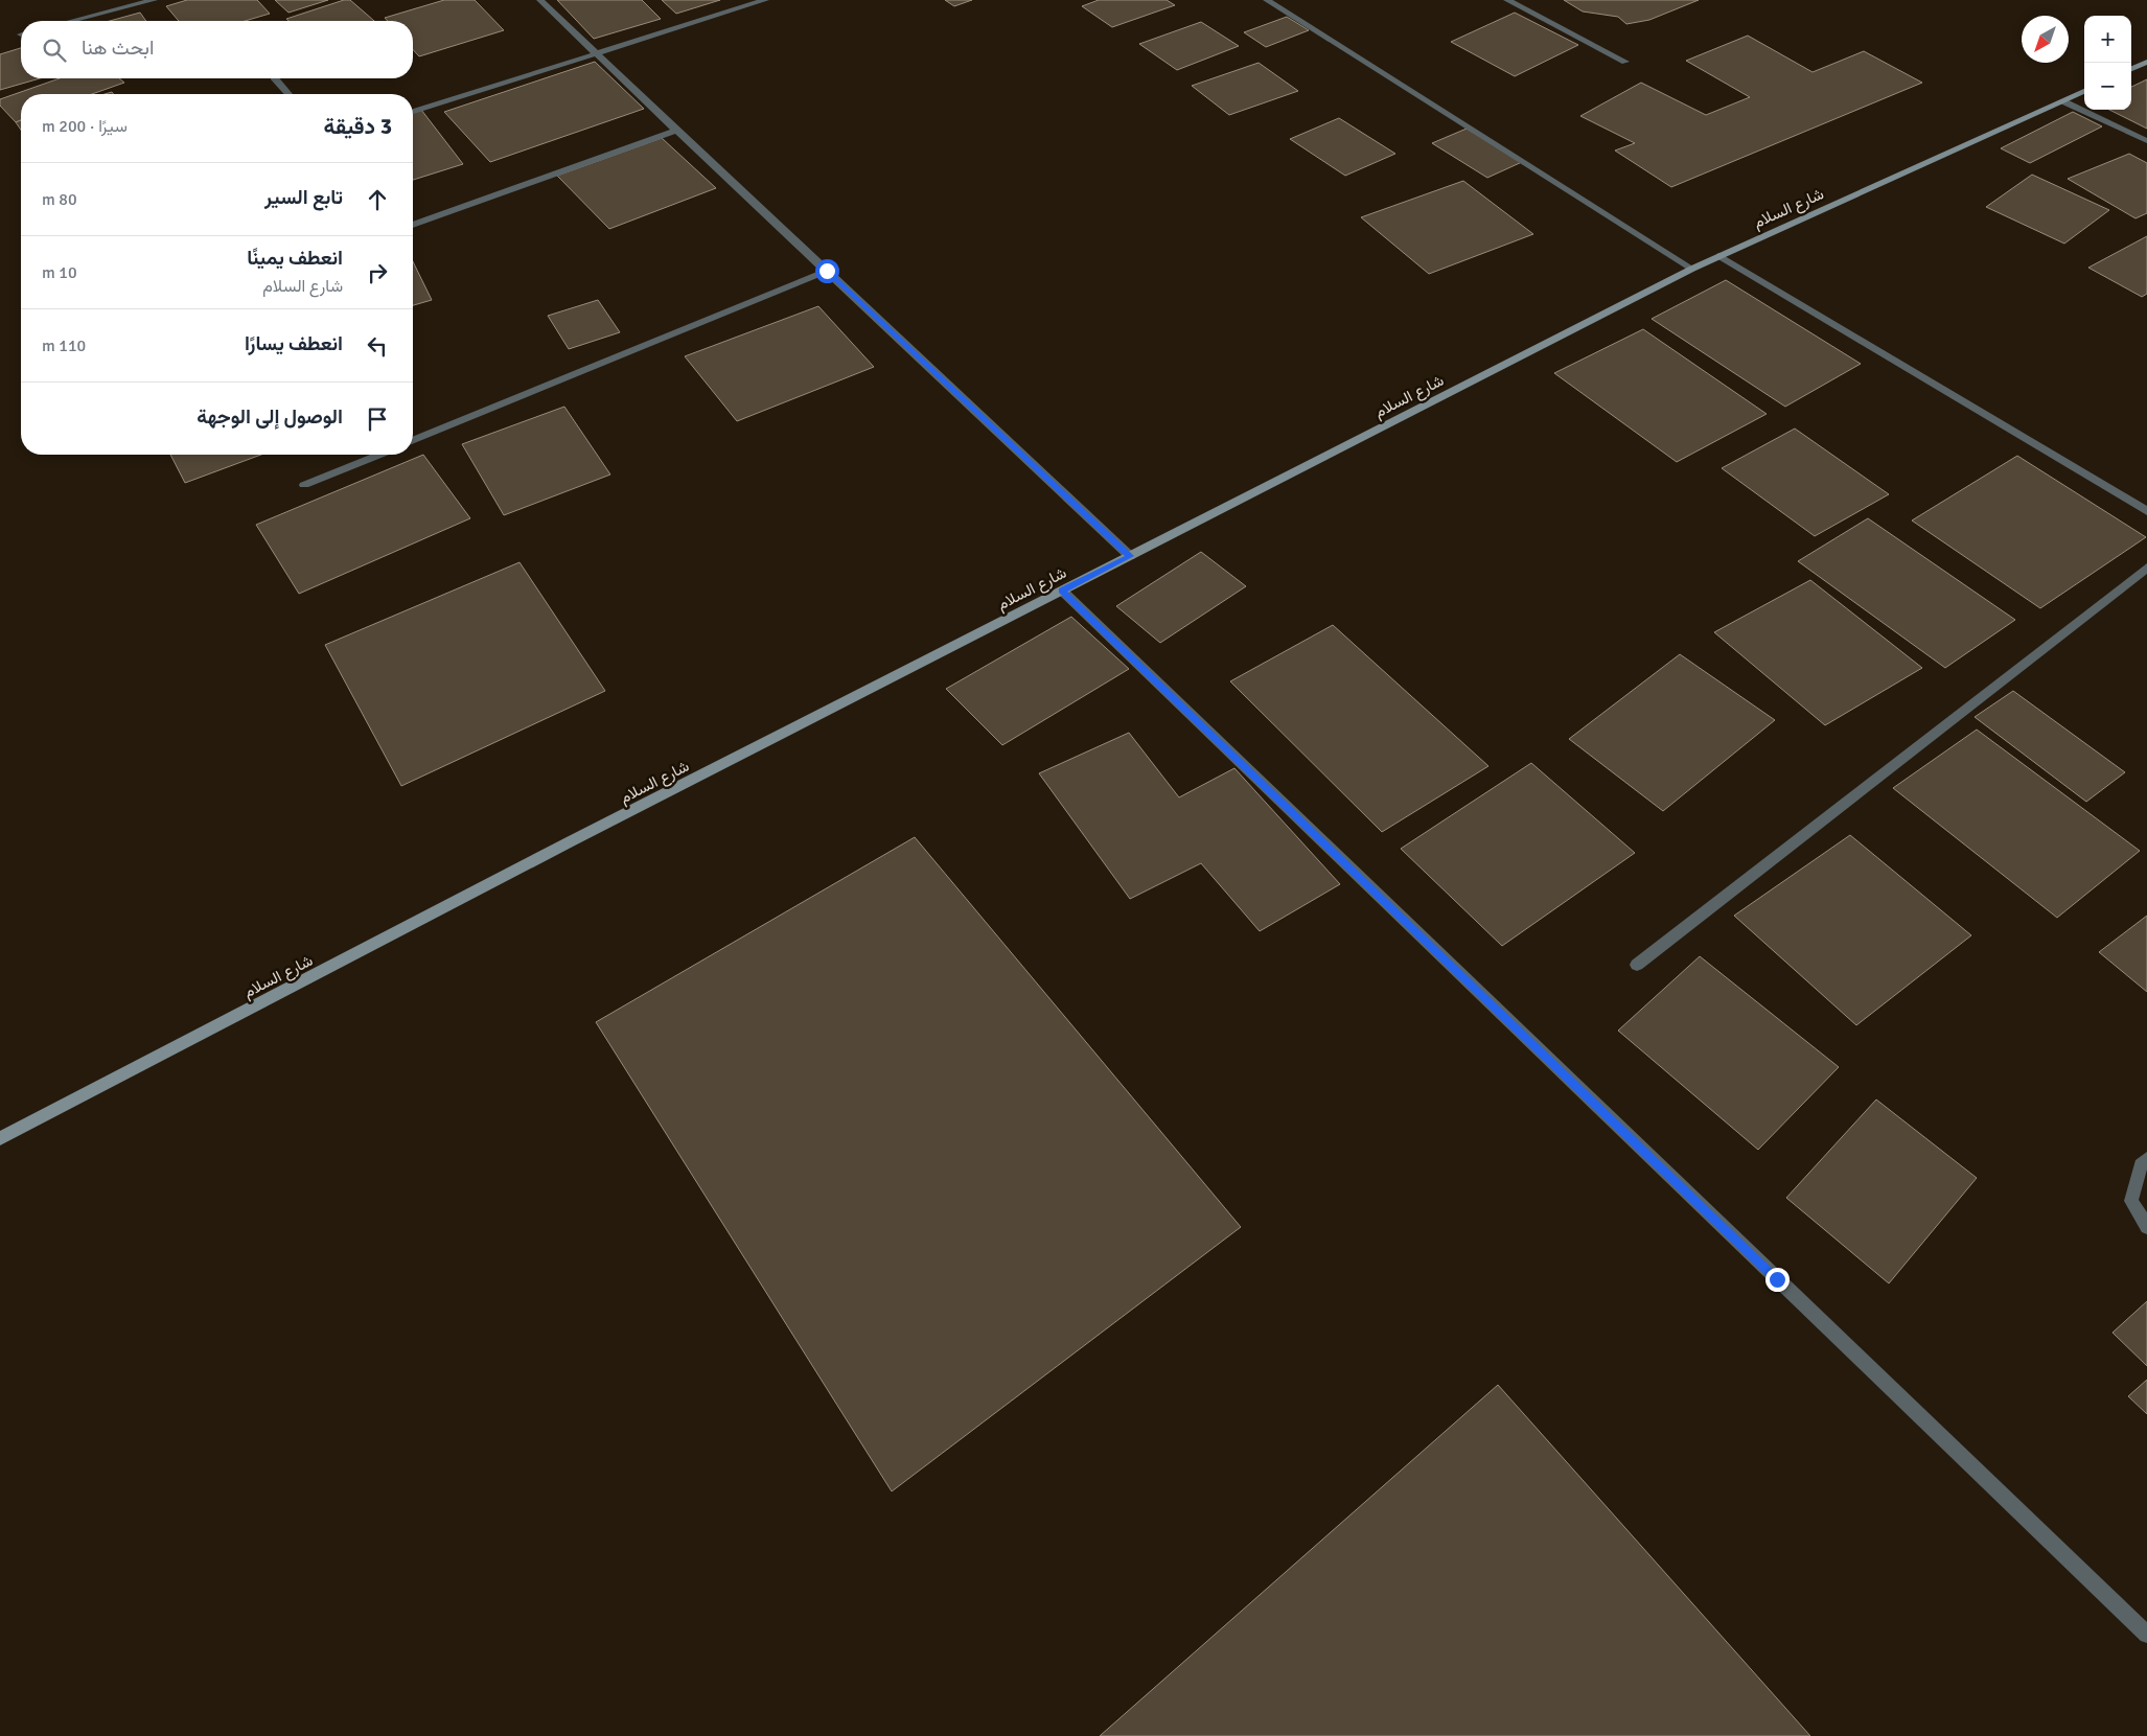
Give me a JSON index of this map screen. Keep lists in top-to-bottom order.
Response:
{
  "streets": {
    "main road": ["شارع السلام"]
  },
  "north": "bottom left",
  "page": {
    "map_buttons": ["+", "−"],
    "search": "ابحث هنا",
    "heading": ["3 دقيقة", "سيرًا · 200 m"],
    "list": [
      ["تابع السير", "80 m"],
      ["انعطف يمينًا", "شارع السلام", "10 m"],
      ["انعطف يسارًا", "110 m"],
      "الوصول إلى الوجهة"
    ]
  }
}
